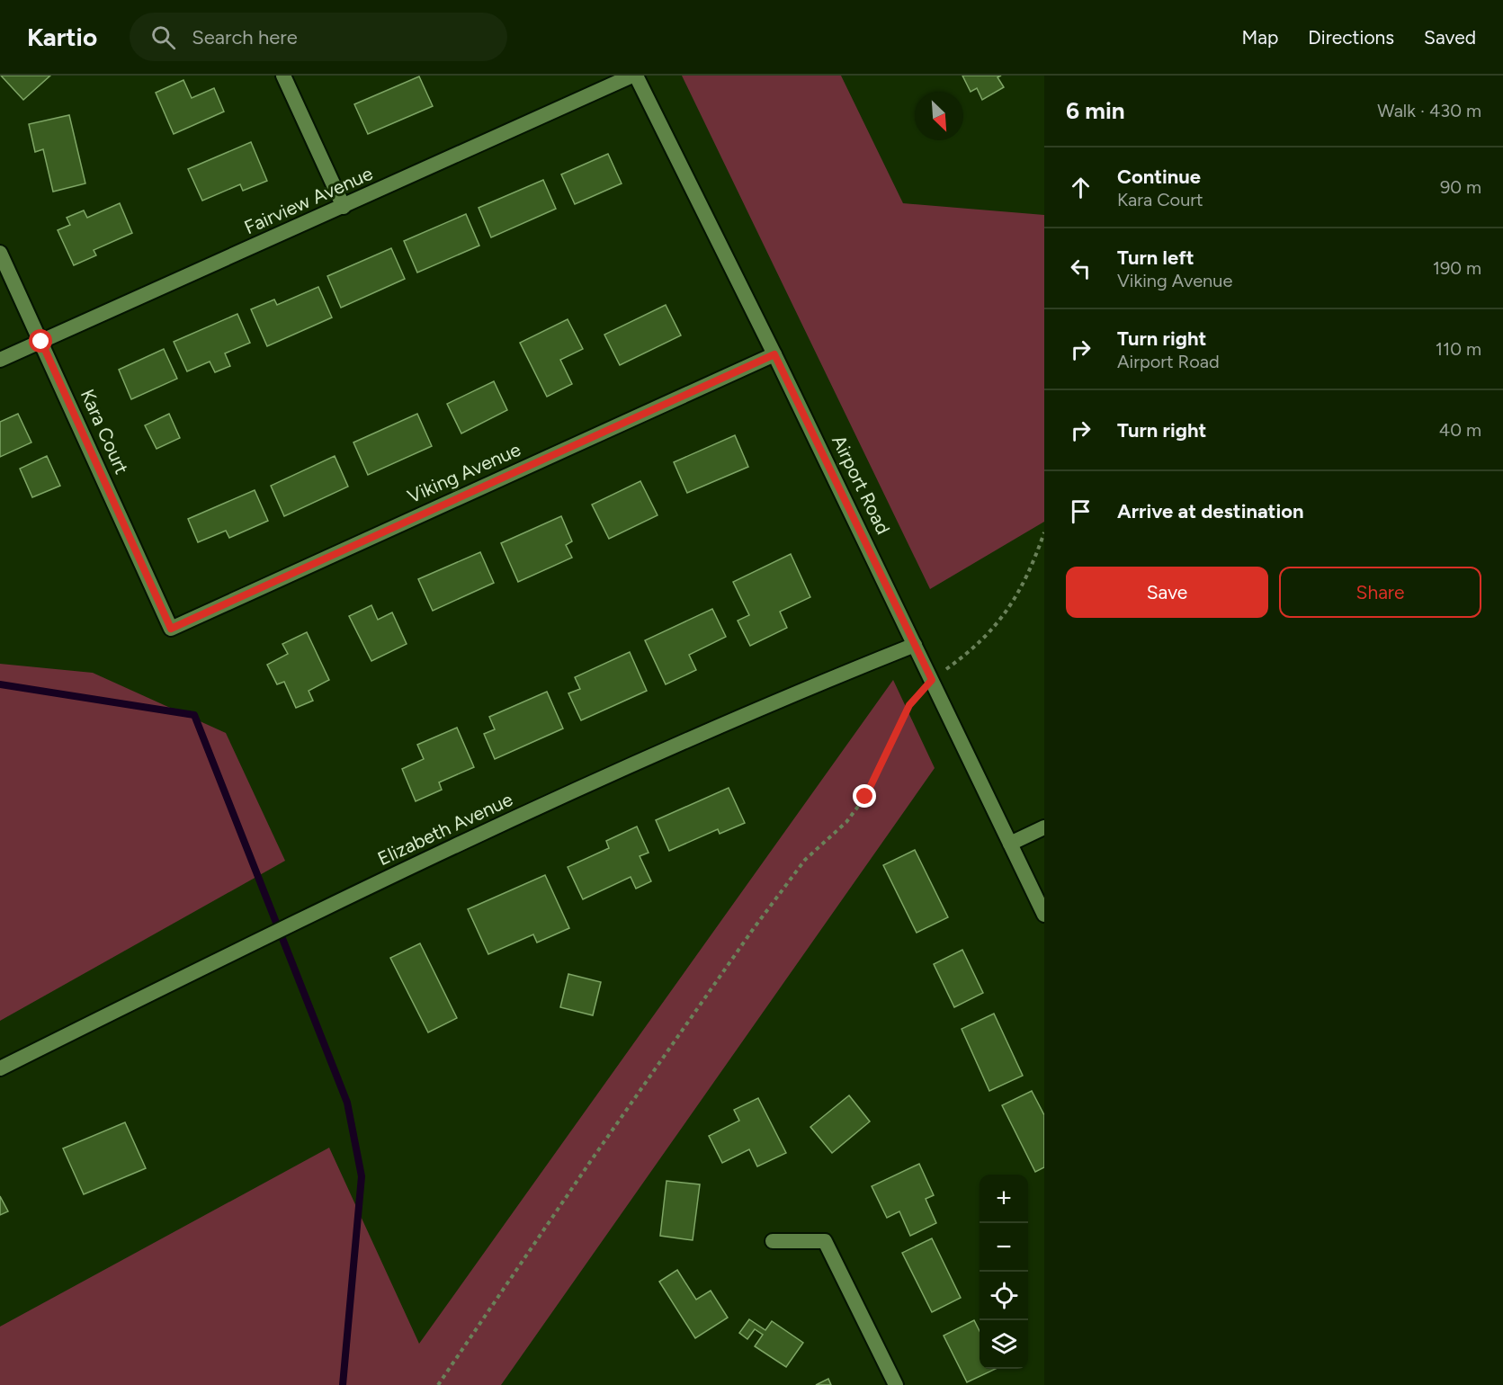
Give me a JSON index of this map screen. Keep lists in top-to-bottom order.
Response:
{
  "streets": {
    "street": [
      "Fairview Avenue",
      "Kara Court",
      "Viking Avenue",
      "Airport Road",
      "Elizabeth Avenue"
    ]
  },
  "crossings": [
    ["Fairview Avenue", "Kara Court"],
    ["Fairview Avenue", "Airport Road"],
    ["Kara Court", "Viking Avenue"],
    ["Viking Avenue", "Airport Road"],
    ["Airport Road", "Elizabeth Avenue"]
  ],
  "north": "bottom right",
  "page": {
    "header": "Kartio",
    "search": "Search here",
    "nav": ["Map", "Directions", "Saved"],
    "heading": ["6 min", "Walk · 430 m"],
    "list": [
      ["Continue", "Kara Court", "90 m"],
      ["Turn left", "Viking Avenue", "190 m"],
      ["Turn right", "Airport Road", "110 m"],
      ["Turn right", "40 m"],
      "Arrive at destination"
    ],
    "buttons": ["Save", "Share"],
    "map_buttons": ["+", "−"]
  }
}
